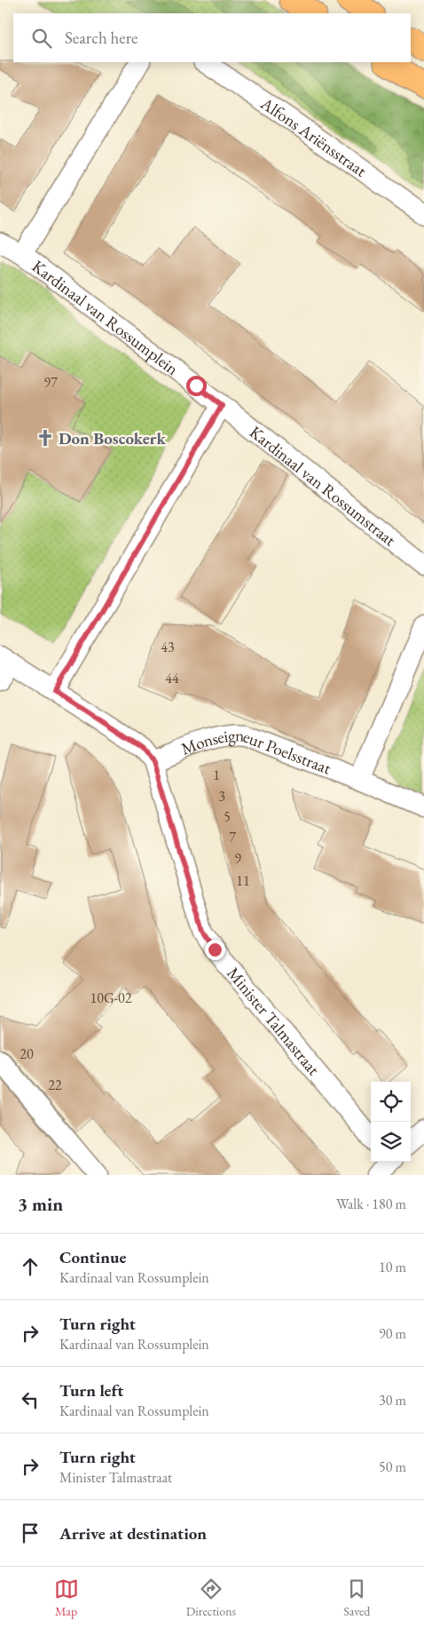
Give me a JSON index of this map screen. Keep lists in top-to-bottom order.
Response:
{
  "streets": {
    "street": [
      "Alfons Ariënsstraat",
      "Kardinaal van Rossumplein",
      "Kardinaal van Rossumstraat",
      "Monseigneur Poelsstraat",
      "Minister Talmastraat"
    ]
  },
  "crossings": [
    ["Kardinaal van Rossumplein", "Kardinaal van Rossumstraat"],
    ["Monseigneur Poelsstraat", "Minister Talmastraat"]
  ],
  "places": {
    "church": ["Don Boscokerk"]
  },
  "house_numbers": [
    "97",
    "43",
    "44",
    "1",
    "3",
    "5",
    "7",
    "9",
    "11",
    "10G-02",
    "20",
    "22"
  ],
  "page": {
    "search": "Search here",
    "heading": ["3 min", "Walk · 180 m"],
    "list": [
      ["Continue", "Kardinaal van Rossumplein", "10 m"],
      ["Turn right", "Kardinaal van Rossumplein", "90 m"],
      ["Turn left", "Kardinaal van Rossumplein", "30 m"],
      ["Turn right", "Minister Talmastraat", "50 m"],
      "Arrive at destination"
    ],
    "nav": ["Map", "Directions", "Saved"]
  }
}
